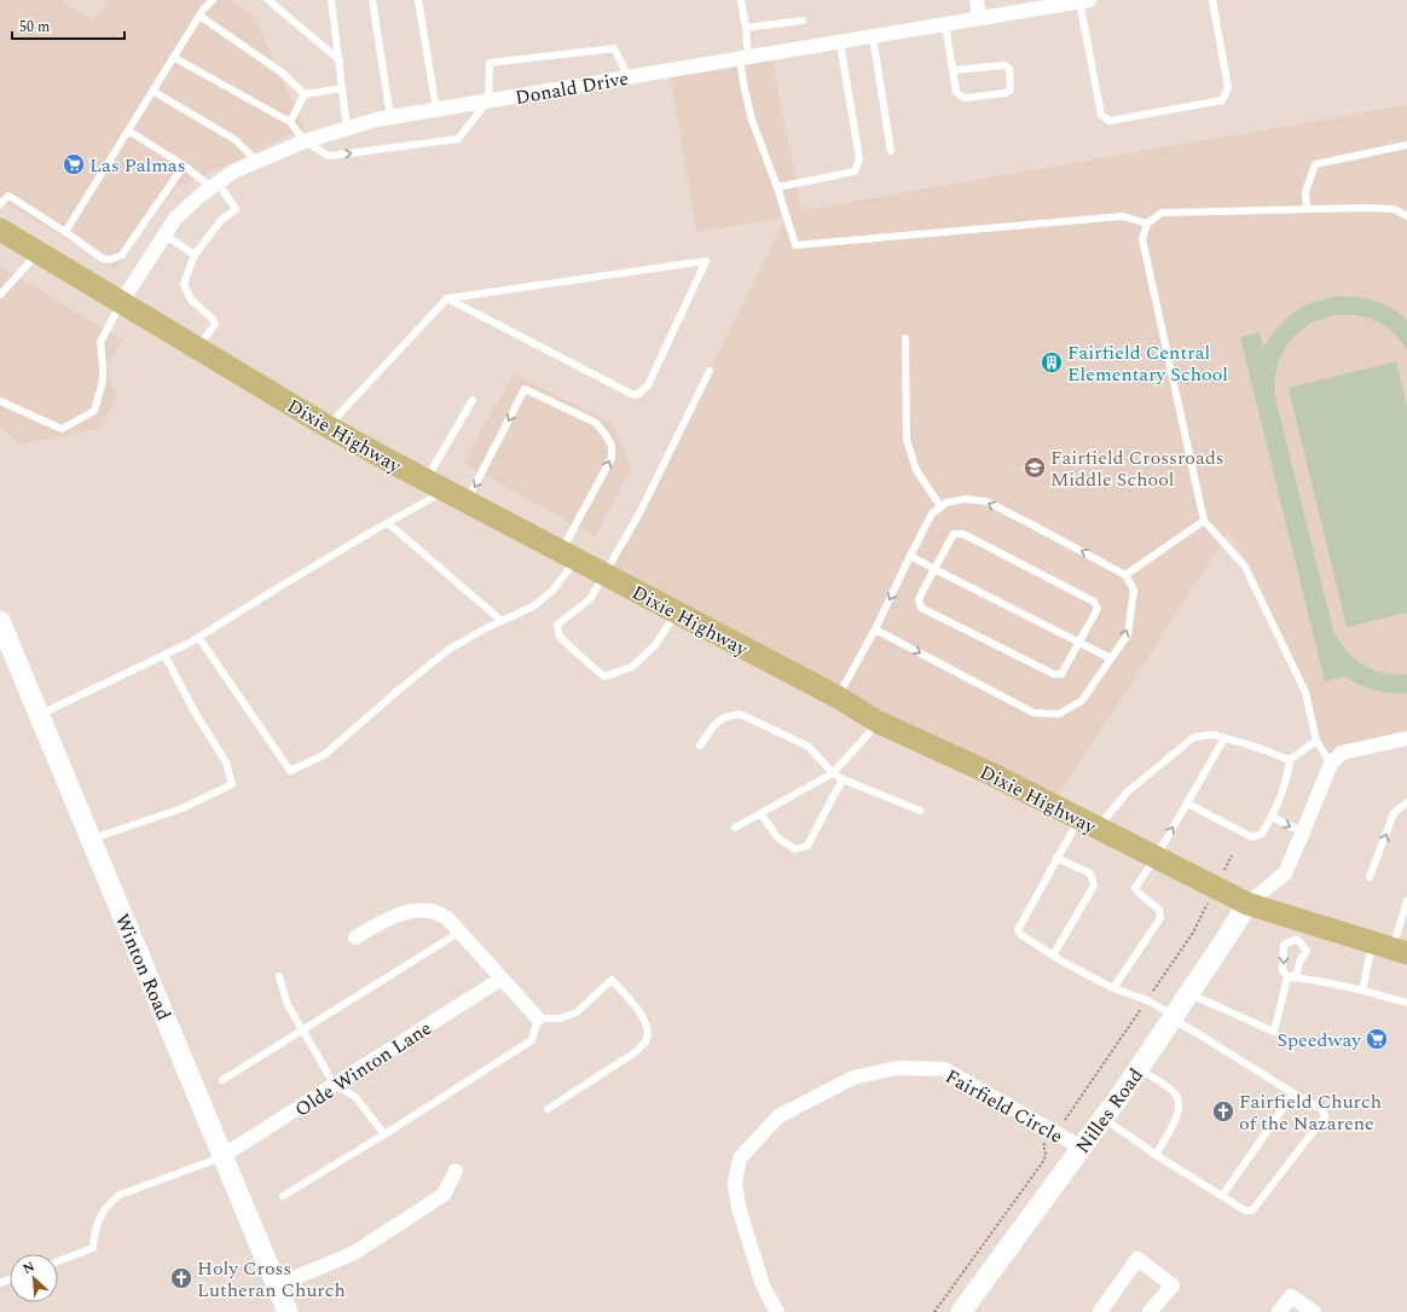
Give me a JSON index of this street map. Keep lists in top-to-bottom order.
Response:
{
  "streets": {
    "main road": ["Dixie Highway"],
    "street": [
      "Donald Drive",
      "Winton Road",
      "Olde Winton Lane",
      "Fairfield Circle",
      "Nilles Road"
    ]
  },
  "crossings": [
    ["Donald Drive", "Dixie Highway"],
    ["Dixie Highway", "Nilles Road"],
    ["Winton Road", "Olde Winton Lane"],
    ["Fairfield Circle", "Nilles Road"]
  ],
  "places": {
    "supermarket": ["Las Palmas", "Speedway"],
    "building": ["Fairfield Central Elementary School"],
    "school or university": ["Fairfield Crossroads Middle School"],
    "church": ["Fairfield Church of the Nazarene", "Holy Cross Lutheran Church"]
  },
  "scale_bar": "50 m",
  "north": "top left"
}
